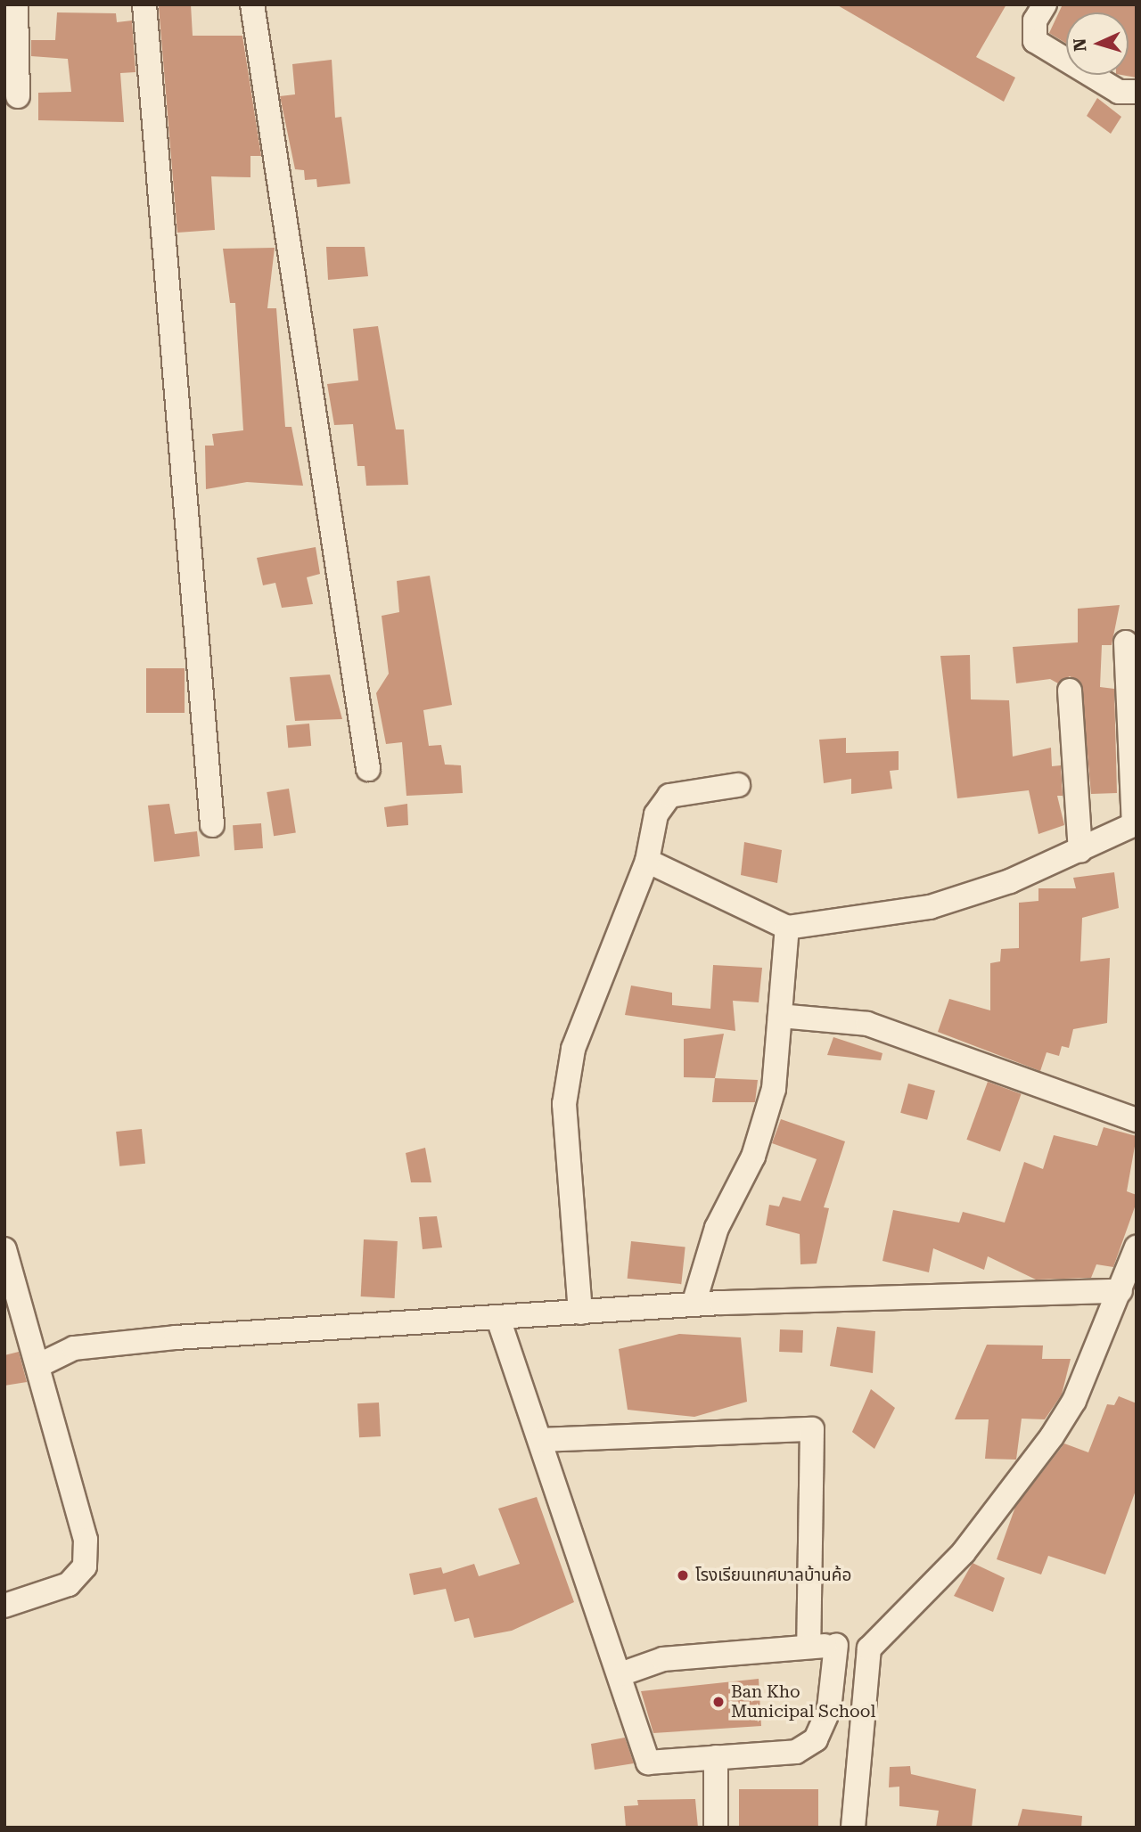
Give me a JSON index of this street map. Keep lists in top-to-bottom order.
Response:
{
  "places": ["โรงเรียนเทศบาลบ้านค้อ", "Ban Kho Municipal School"],
  "north": "left"
}
